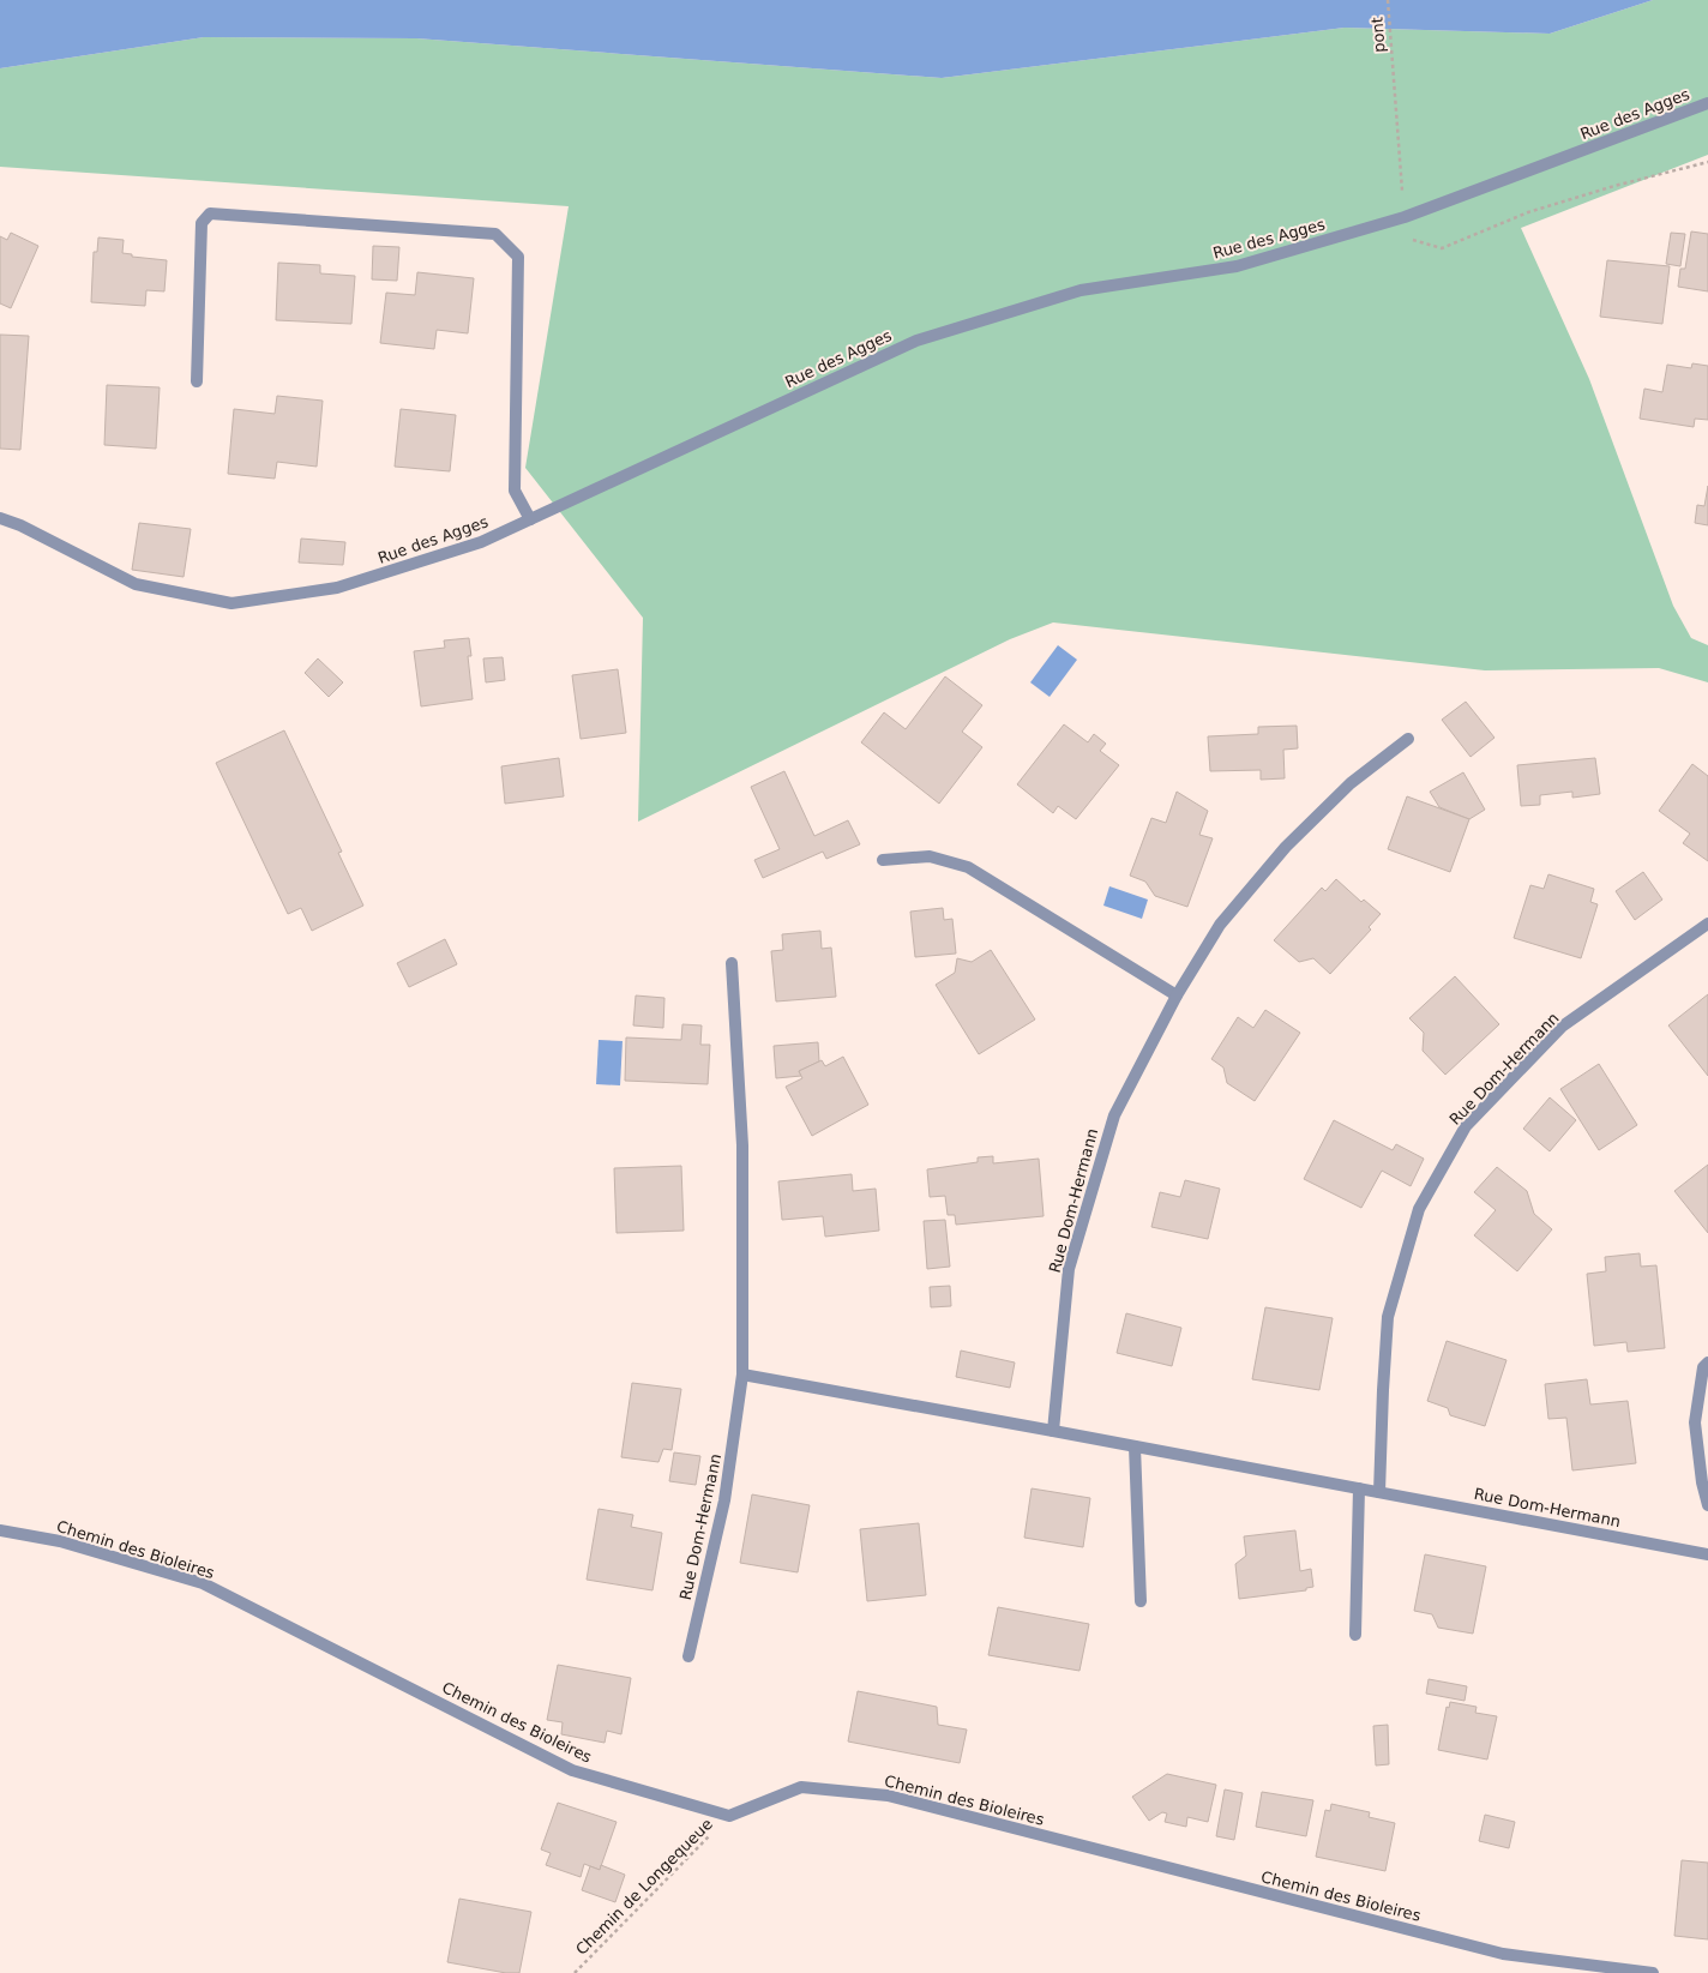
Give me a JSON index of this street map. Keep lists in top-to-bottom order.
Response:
{
  "streets": {
    "street": ["Rue des Agges", "Rue Dom-Hermann", "Chemin des Bioleires"],
    "path": ["pont", "Chemin de Longequeue"]
  },
  "crossings": [
    ["pont", "Rue des Agges"],
    ["Chemin des Bioleires", "Chemin de Longequeue"]
  ]
}
